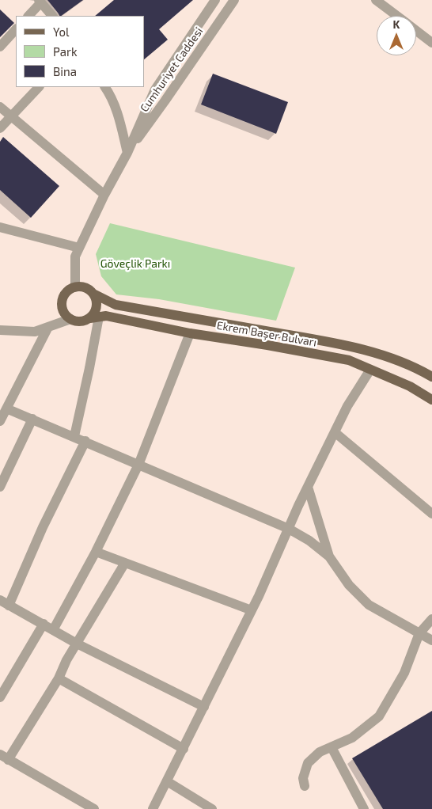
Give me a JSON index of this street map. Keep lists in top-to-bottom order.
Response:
{
  "streets": {
    "main road": ["Ekrem Başer Bulvarı"],
    "street": ["Cumhuriyet Caddesi"]
  },
  "crossings": [
    ["Cumhuriyet Caddesi", "Ekrem Başer Bulvarı"]
  ],
  "parks": ["Göveçlik Parkı"],
  "legend": ["Yol", "Park", "Bina"],
  "north": "top"
}
